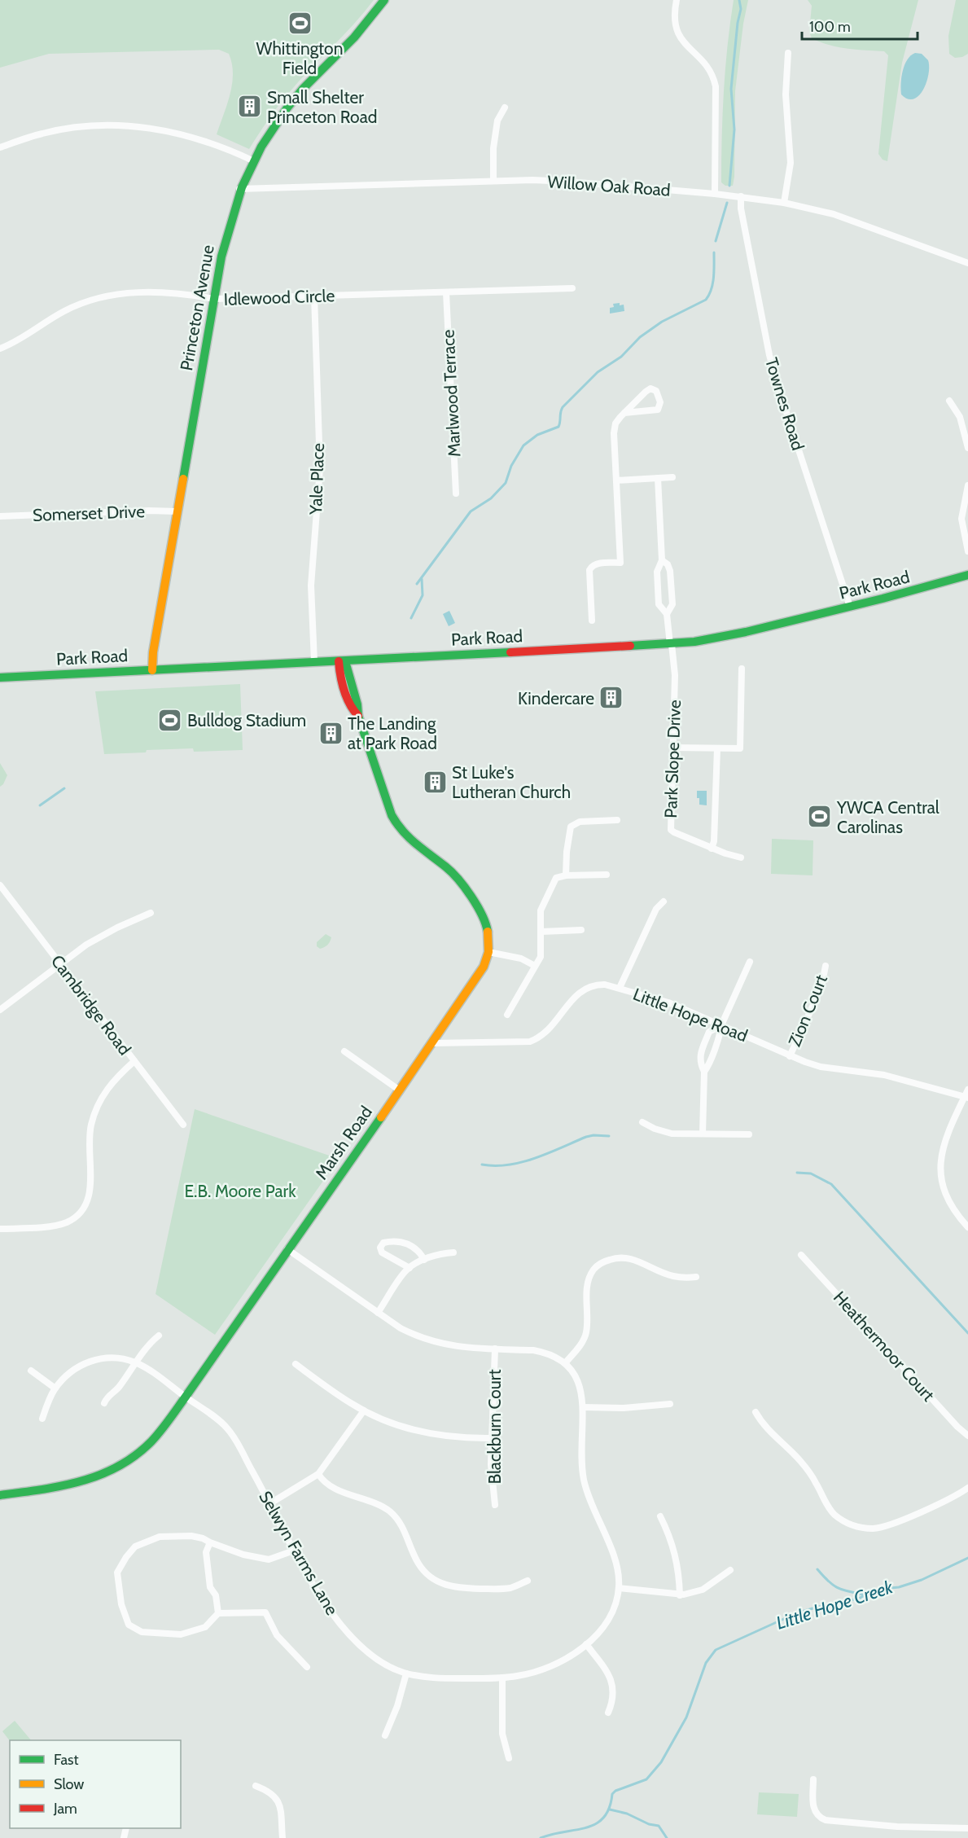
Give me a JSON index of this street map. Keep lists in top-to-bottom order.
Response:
{
  "streets": {
    "street": [
      "Willow Oak Road",
      "Idlewood Circle",
      "Princeton Avenue",
      "Marlwood Terrace",
      "Townes Road",
      "Yale Place",
      "Somerset Drive",
      "Park Road",
      "Park Slope Drive",
      "Cambridge Road",
      "Zion Court",
      "Little Hope Road",
      "Marsh Road",
      "Heathermoor Court",
      "Blackburn Court",
      "Selwyn Farms Lane"
    ]
  },
  "crossings": [
    ["Willow Oak Road", "Princeton Avenue"],
    ["Willow Oak Road", "Townes Road"],
    ["Idlewood Circle", "Princeton Avenue"],
    ["Idlewood Circle", "Marlwood Terrace"],
    ["Idlewood Circle", "Yale Place"],
    ["Princeton Avenue", "Somerset Drive"],
    ["Princeton Avenue", "Park Road"],
    ["Townes Road", "Park Road"],
    ["Yale Place", "Park Road"],
    ["Park Road", "Park Slope Drive"],
    ["Park Road", "Marsh Road"],
    ["Zion Court", "Little Hope Road"],
    ["Little Hope Road", "Marsh Road"],
    ["Marsh Road", "Selwyn Farms Lane"],
    ["Blackburn Court", "Selwyn Farms Lane"]
  ],
  "water": ["Little Hope Creek"],
  "parks": ["E.B. Moore Park"],
  "places": {
    "sports": ["Whittington Field", "Bulldog Stadium", "YWCA Central Carolinas"],
    "building": [
      "Small Shelter Princeton Road",
      "Kindercare",
      "The Landing at Park Road",
      "St Luke's Lutheran Church"
    ]
  },
  "legend": ["Fast", "Slow", "Jam"],
  "scale_bar": "100 m"
}
